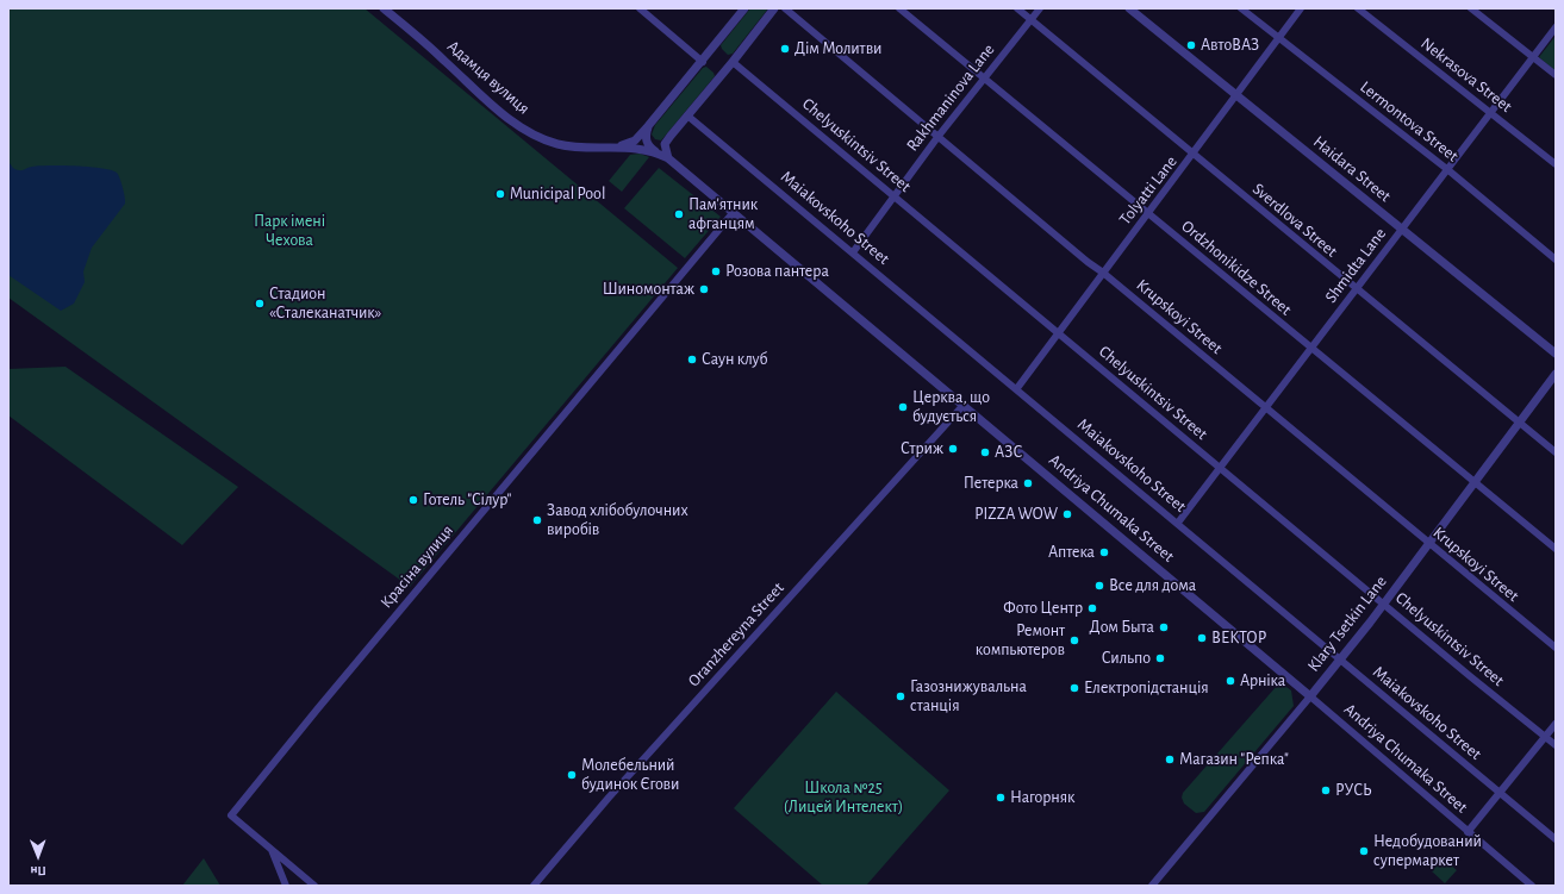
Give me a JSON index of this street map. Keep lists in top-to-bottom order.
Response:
{
  "streets": {
    "street": [
      "Nekrasova Street",
      "Адамця вулиця",
      "Rakhmaninova Lane",
      "Lermontova Street",
      "Chelyuskintsiv Street",
      "Haidara Street",
      "Tolyatti Lane",
      "Maiakovskoho Street",
      "Sverdlova Street",
      "Shmidta Lane",
      "Ordzhonikidze Street",
      "Krupskoyi Street",
      "Andriya Chumaka Street",
      "Красіна вулиця",
      "Klary Tsetkin Lane",
      "Oranzhereyna Street"
    ]
  },
  "crossings": [
    ["Nekrasova Street", "Shmidta Lane"],
    ["Адамця вулиця", "Andriya Chumaka Street"],
    ["Rakhmaninova Lane", "Chelyuskintsiv Street"],
    ["Rakhmaninova Lane", "Maiakovskoho Street"],
    ["Rakhmaninova Lane", "Sverdlova Street"],
    ["Rakhmaninova Lane", "Ordzhonikidze Street"],
    ["Rakhmaninova Lane", "Krupskoyi Street"],
    ["Lermontova Street", "Tolyatti Lane"],
    ["Lermontova Street", "Shmidta Lane"],
    ["Chelyuskintsiv Street", "Tolyatti Lane"],
    ["Chelyuskintsiv Street", "Shmidta Lane"],
    ["Chelyuskintsiv Street", "Klary Tsetkin Lane"],
    ["Haidara Street", "Tolyatti Lane"],
    ["Haidara Street", "Shmidta Lane"],
    ["Tolyatti Lane", "Maiakovskoho Street"],
    ["Tolyatti Lane", "Sverdlova Street"],
    ["Tolyatti Lane", "Ordzhonikidze Street"],
    ["Tolyatti Lane", "Krupskoyi Street"],
    ["Maiakovskoho Street", "Shmidta Lane"],
    ["Maiakovskoho Street", "Klary Tsetkin Lane"],
    ["Sverdlova Street", "Shmidta Lane"],
    ["Sverdlova Street", "Klary Tsetkin Lane"],
    ["Shmidta Lane", "Ordzhonikidze Street"],
    ["Shmidta Lane", "Krupskoyi Street"],
    ["Ordzhonikidze Street", "Klary Tsetkin Lane"],
    ["Krupskoyi Street", "Klary Tsetkin Lane"],
    ["Andriya Chumaka Street", "Красіна вулиця"],
    ["Andriya Chumaka Street", "Klary Tsetkin Lane"],
    ["Andriya Chumaka Street", "Oranzhereyna Street"]
  ],
  "parks": ["Парк імені Чехова", "Школа №25 (Лицей Интелект)"],
  "places": [
    "АвтоВАЗ",
    "Дім Молитви",
    "Municipal Pool",
    "Пам'ятник афганцям",
    "Розова пантера",
    "Шиномонтаж",
    "Стадион «Сталеканатчик»",
    "Саун клуб",
    "Церква, що будується",
    "Стриж",
    "АЗС",
    "Петерка",
    "Готель \"Сілур\"",
    "PIZZA WOW",
    "Завод хлібобулочних виробів",
    "Аптека",
    "Все для дома",
    "Фото Центр",
    "Дом Быта",
    "ВЕКТОР",
    "Ремонт компьютеров",
    "Сильпо",
    "Арніка",
    "Електропідстанція",
    "Газознижувальна станція",
    "Магазин \"Репка\"",
    "Молебельний будинок Єгови",
    "РУСЬ",
    "Нагорняк",
    "Недобудований супермаркет"
  ],
  "north": "bottom"
}
